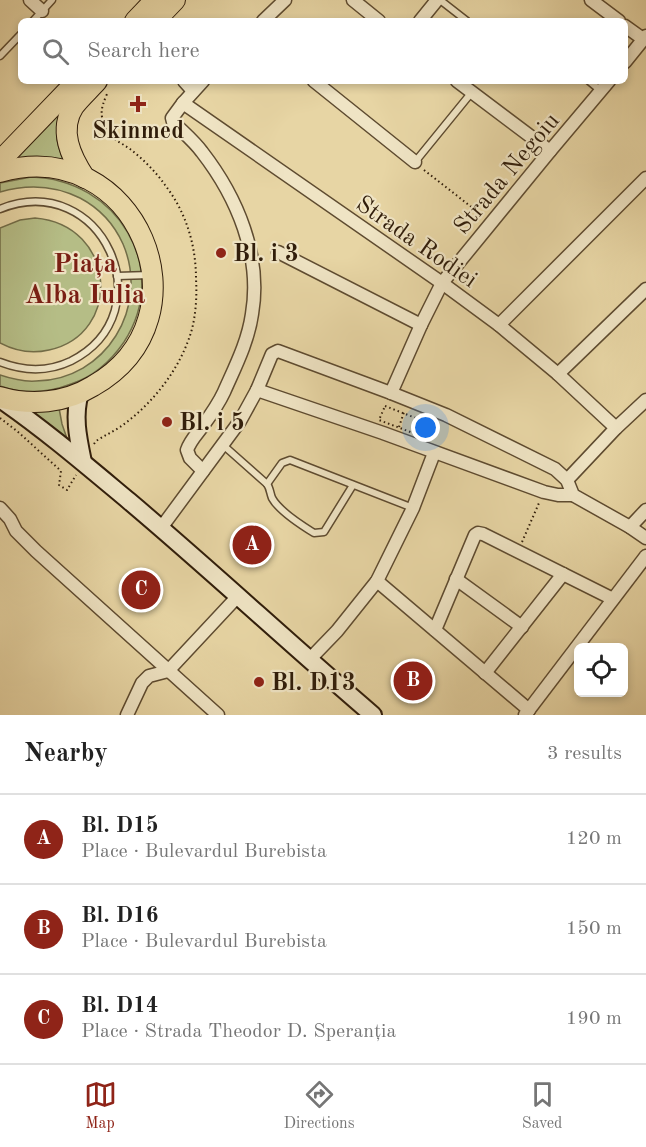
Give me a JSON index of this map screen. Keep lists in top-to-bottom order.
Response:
{
  "streets": {
    "street": ["Strada Negoiu", "Strada Rodiei"]
  },
  "crossings": [
    ["Strada Negoiu", "Strada Rodiei"]
  ],
  "districts": ["Piața Alba Iulia"],
  "places": {
    "health": ["Skinmed"],
    "other": ["Bl. i 3", "Bl. i 5", "Bl. D13"]
  },
  "page": {
    "search": "Search here",
    "pins": ["A", "C", "B"],
    "heading": ["Nearby", "3 results"],
    "list": [
      {
        "mark": "A",
        "name": "Bl. D15",
        "note": "Place · Bulevardul Burebista",
        "value": "120 m"
      },
      {
        "mark": "B",
        "name": "Bl. D16",
        "note": "Place · Bulevardul Burebista",
        "value": "150 m"
      },
      {
        "mark": "C",
        "name": "Bl. D14",
        "note": "Place · Strada Theodor D. Speranția",
        "value": "190 m"
      }
    ],
    "nav": ["Map", "Directions", "Saved"]
  }
}
